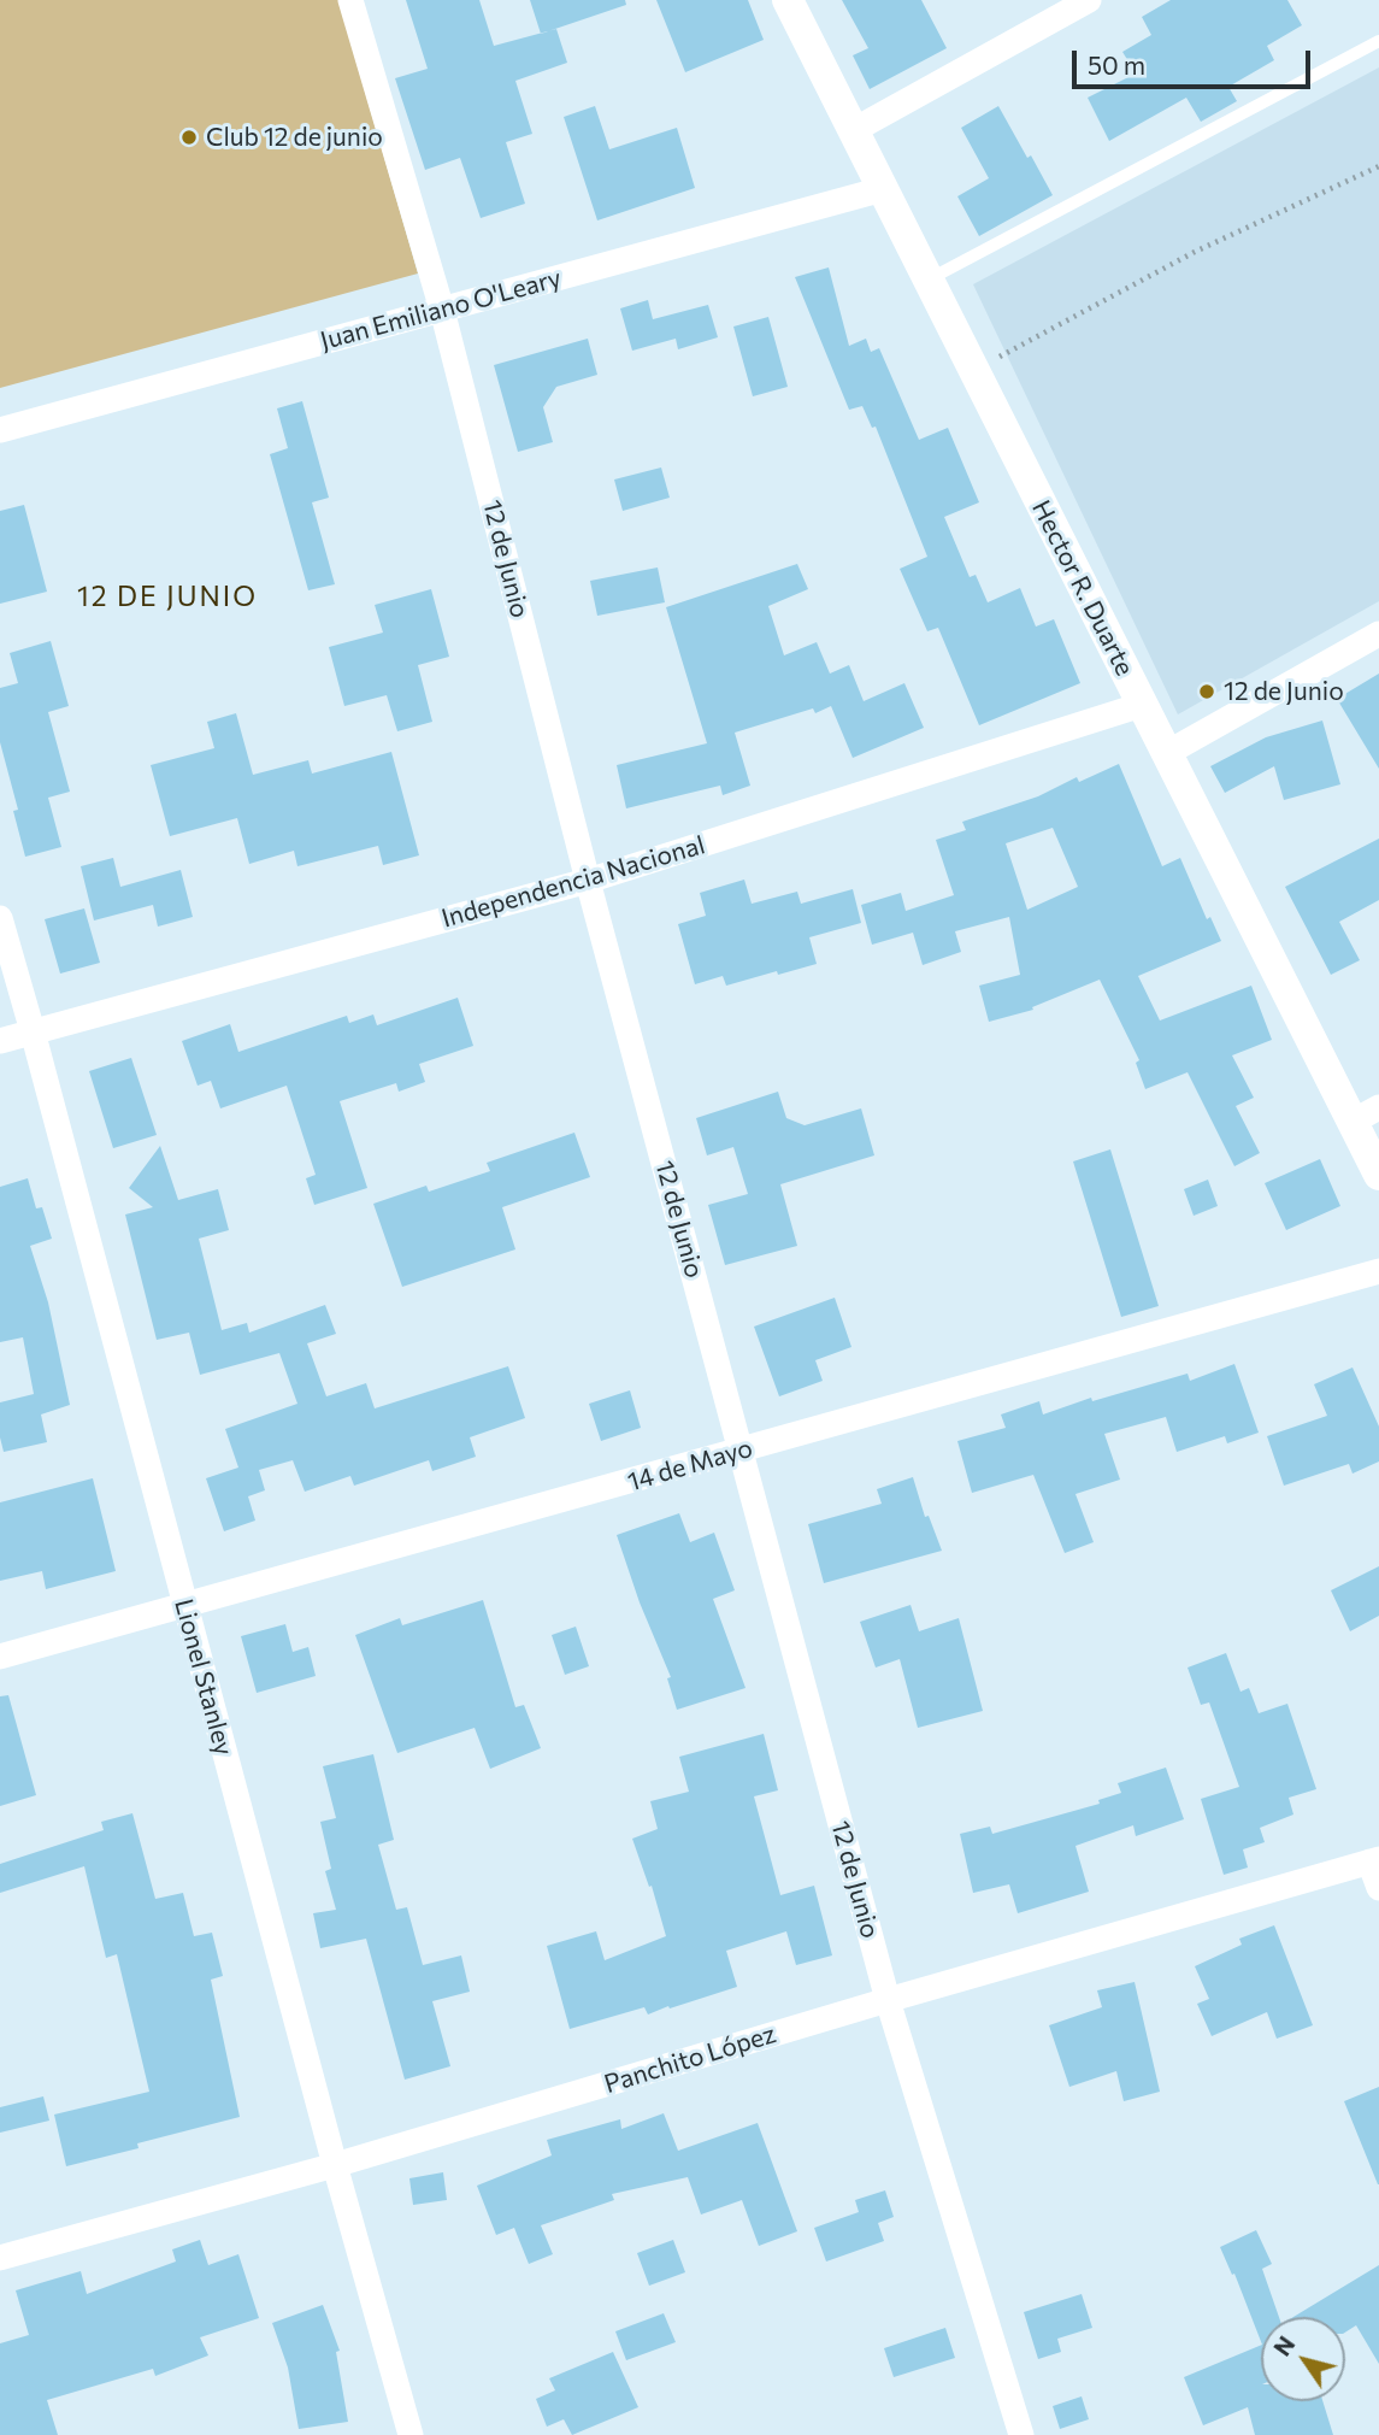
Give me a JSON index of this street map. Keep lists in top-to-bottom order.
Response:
{
  "streets": {
    "street": [
      "Juan Emiliano O'Leary",
      "12 de Junio",
      "Hector R. Duarte",
      "Independencia Nacional",
      "14 de Mayo",
      "Lionel Stanley",
      "Panchito López"
    ]
  },
  "crossings": [
    ["Juan Emiliano O'Leary", "12 de Junio"],
    ["Juan Emiliano O'Leary", "Hector R. Duarte"],
    ["12 de Junio", "Independencia Nacional"],
    ["12 de Junio", "14 de Mayo"],
    ["12 de Junio", "Panchito López"],
    ["Hector R. Duarte", "Independencia Nacional"],
    ["Independencia Nacional", "Lionel Stanley"],
    ["14 de Mayo", "Lionel Stanley"],
    ["Lionel Stanley", "Panchito López"]
  ],
  "districts": ["12 DE JUNIO"],
  "places": ["Club 12 de junio", "12 de Junio"],
  "scale_bar": "50 m",
  "north": "top left"
}
